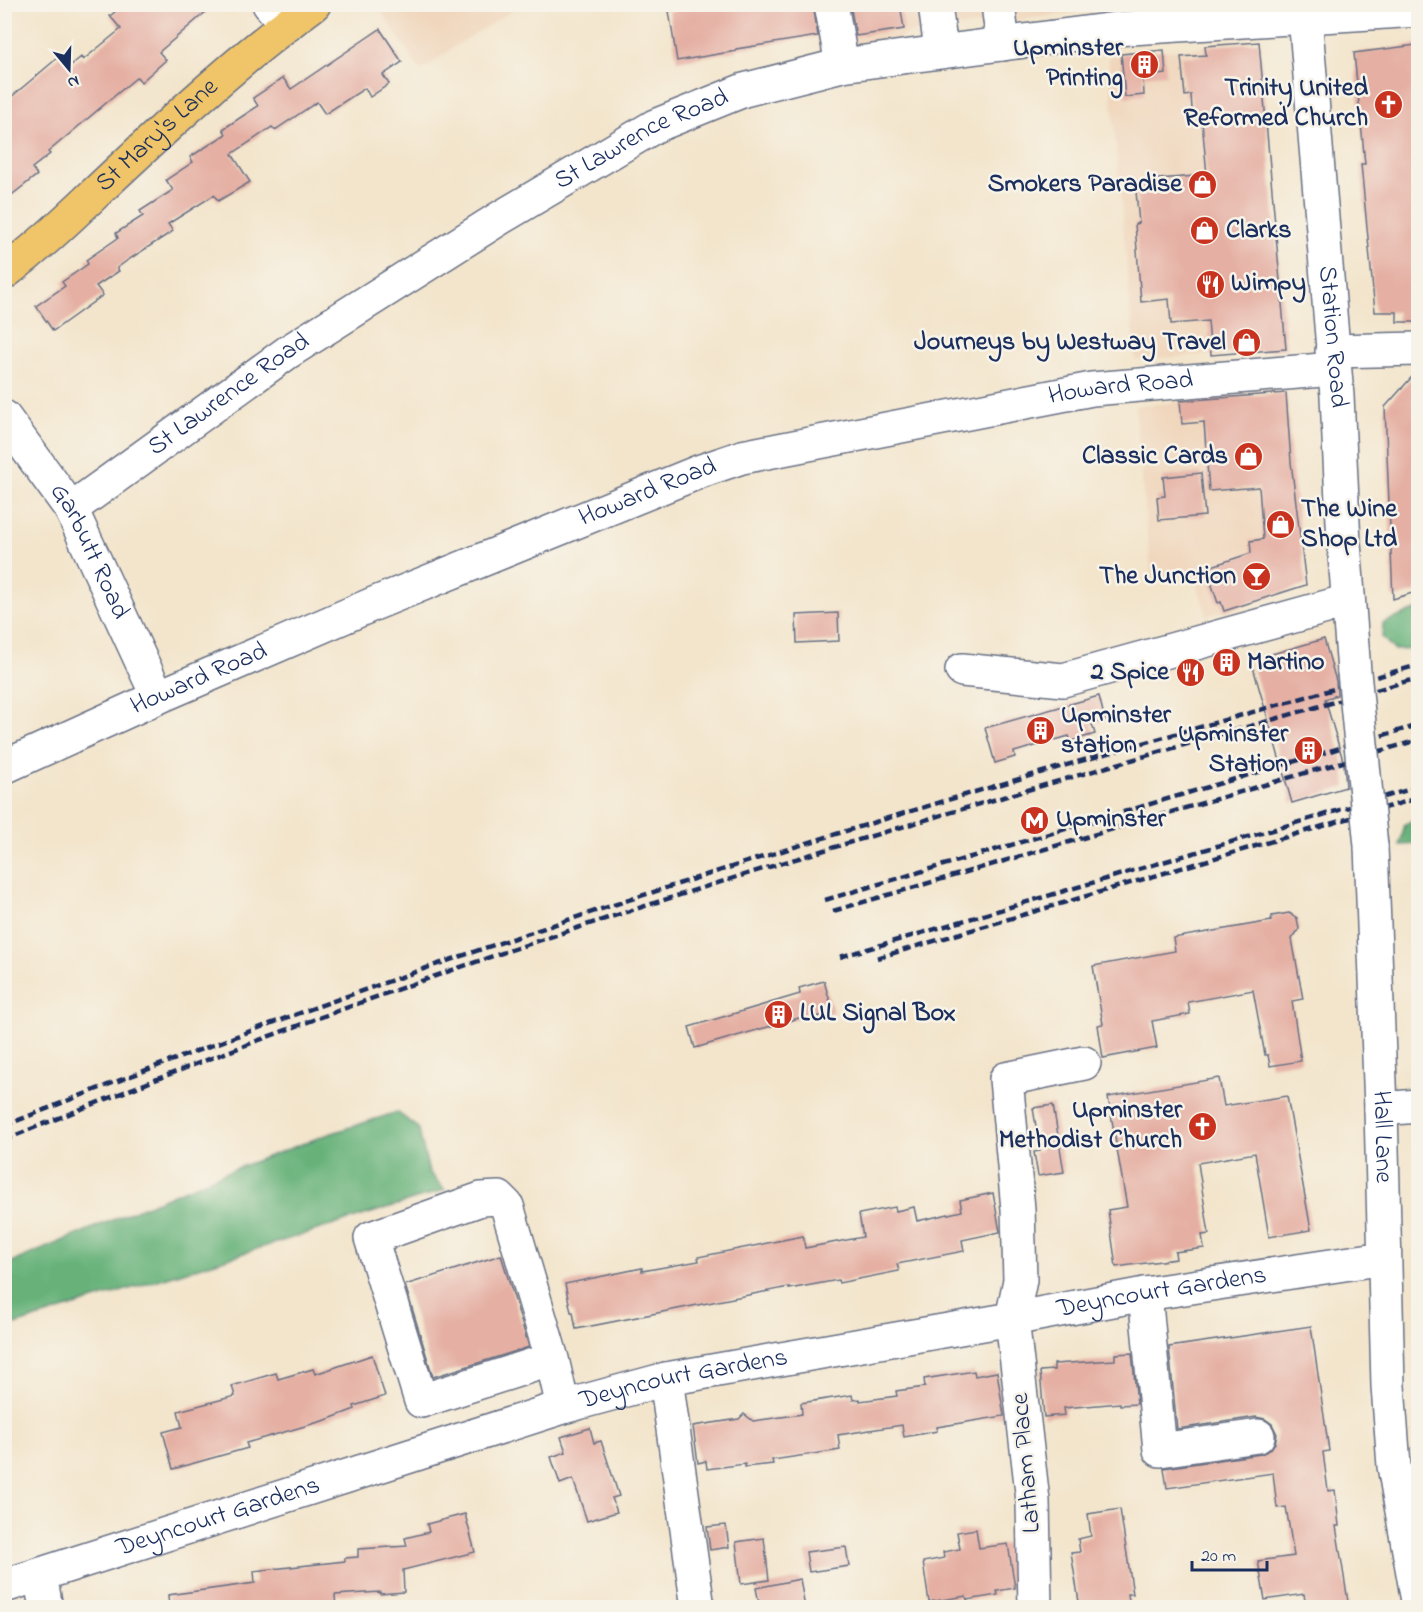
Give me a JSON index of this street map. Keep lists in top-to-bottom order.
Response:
{
  "streets": {
    "main road": ["St Mary's Lane"],
    "street": [
      "St Lawrence Road",
      "Station Road",
      "Howard Road",
      "Garbutt Road",
      "Hall Lane",
      "Deyncourt Gardens",
      "Latham Place"
    ]
  },
  "crossings": [
    ["St Lawrence Road", "Station Road"],
    ["St Lawrence Road", "Garbutt Road"],
    ["Station Road", "Howard Road"],
    ["Station Road", "Hall Lane"],
    ["Howard Road", "Garbutt Road"],
    ["Hall Lane", "Deyncourt Gardens"],
    ["Deyncourt Gardens", "Latham Place"]
  ],
  "places": {
    "building": [
      "Upminster Printing",
      "Martino",
      "Upminster station",
      "Upminster Station",
      "LUL Signal Box"
    ],
    "church": ["Trinity United Reformed Church", "Upminster Methodist Church"],
    "shop": [
      "Smokers Paradise",
      "Clarks",
      "Journeys by Westway Travel",
      "Classic Cards",
      "The Wine Shop Ltd"
    ],
    "restaurant": ["Wimpy", "2 Spice"],
    "bar": ["The Junction"],
    "metro station": ["Upminster"]
  },
  "scale_bar": "20 m",
  "north": "bottom"
}
